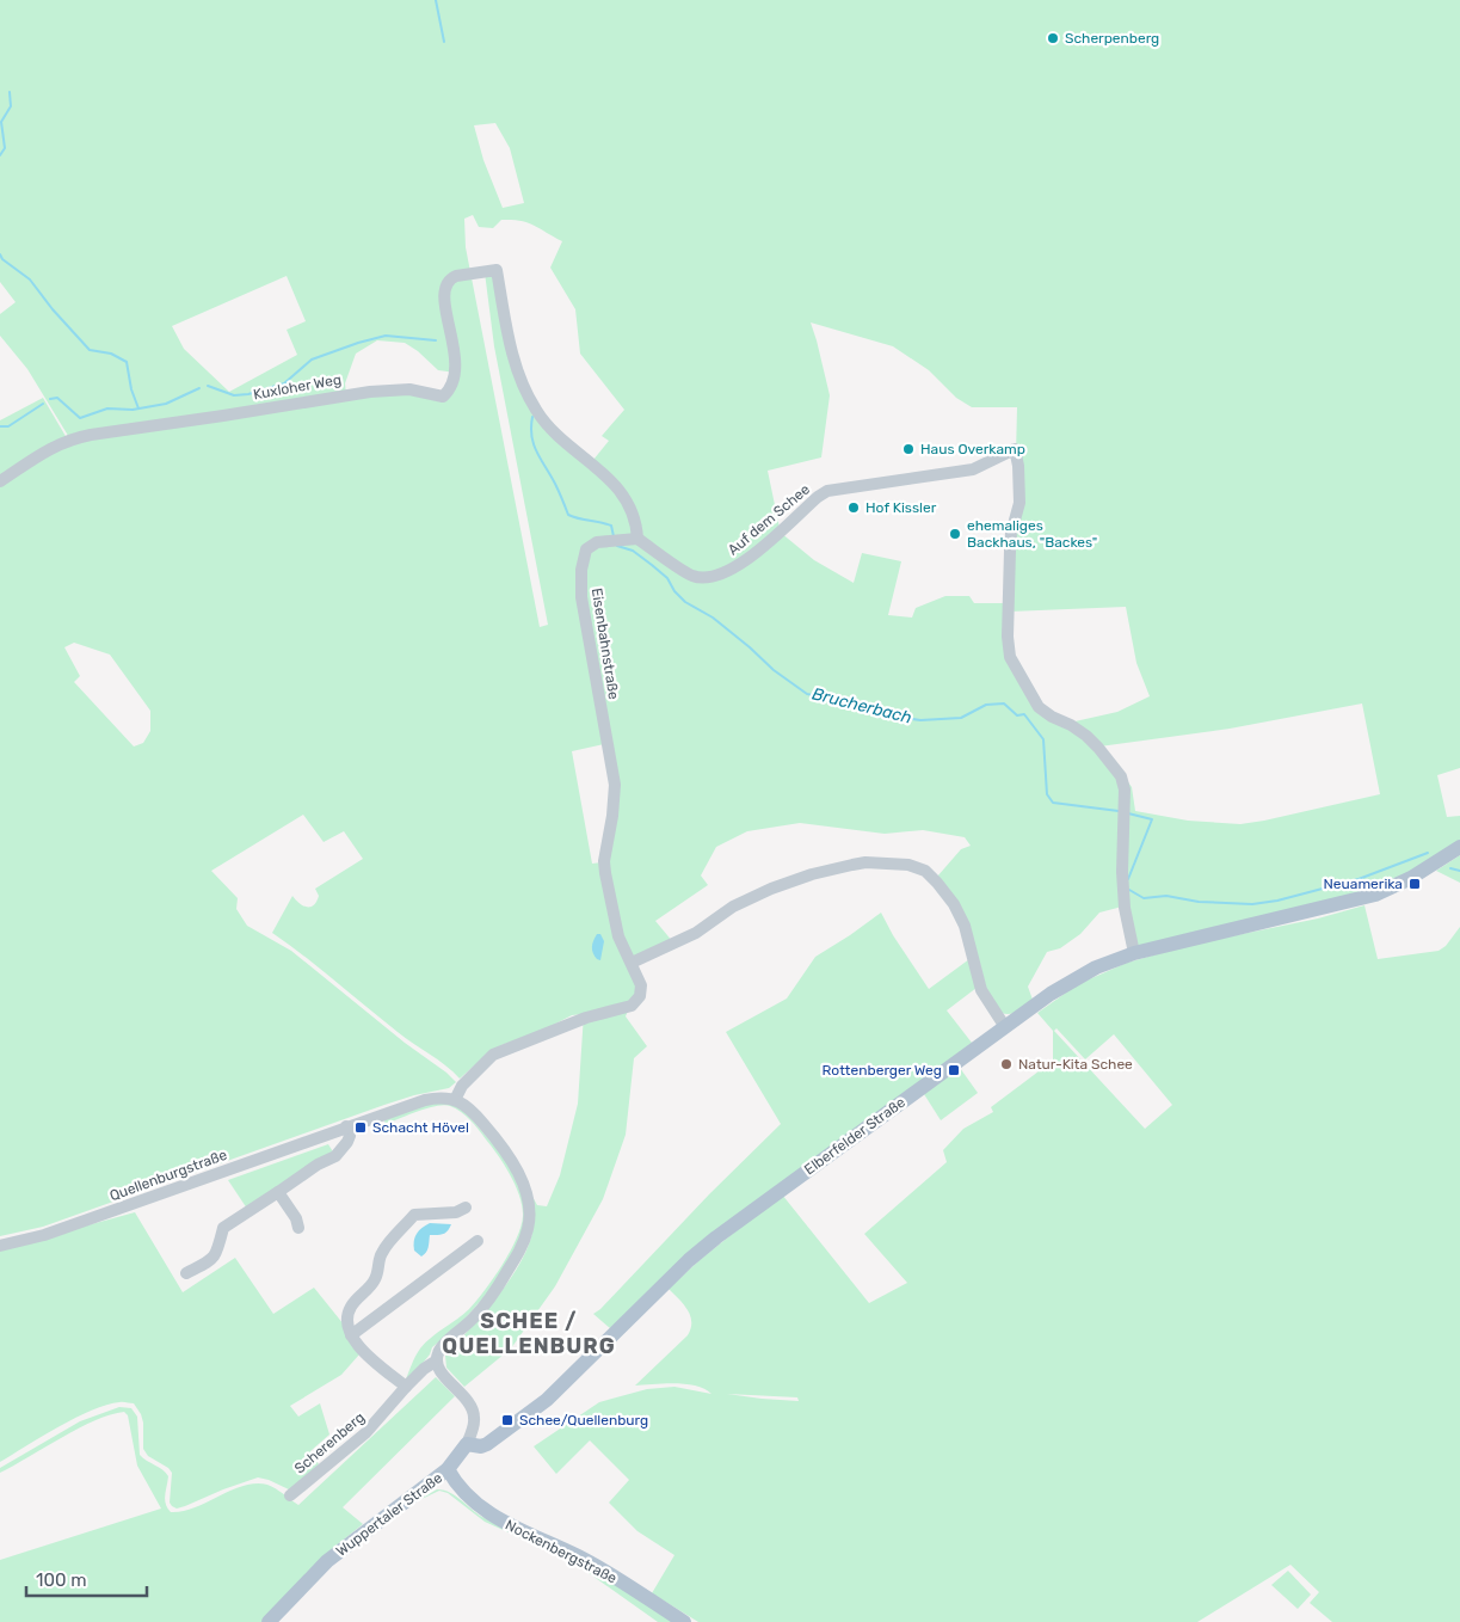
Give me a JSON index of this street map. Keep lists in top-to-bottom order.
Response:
{
  "streets": {
    "main road": ["Elberfelder Straße", "Wuppertaler Straße", "Nockenbergstraße"],
    "street": [
      "Kuxloher Weg",
      "Auf dem Schee",
      "Eisenbahnstraße",
      "Quellenburgstraße",
      "Scherenberg"
    ]
  },
  "crossings": [
    ["Kuxloher Weg", "Auf dem Schee"],
    ["Kuxloher Weg", "Eisenbahnstraße"],
    ["Auf dem Schee", "Eisenbahnstraße"],
    ["Auf dem Schee", "Elberfelder Straße"],
    ["Elberfelder Straße", "Wuppertaler Straße"],
    ["Quellenburgstraße", "Scherenberg"],
    ["Scherenberg", "Wuppertaler Straße"],
    ["Wuppertaler Straße", "Nockenbergstraße"]
  ],
  "districts": ["SCHEE / QUELLENBURG"],
  "water": ["Brucherbach"],
  "places": {
    "other": [
      "Scherpenberg",
      "Haus Overkamp",
      "Hof Kissler",
      "ehemaliges Backhaus, \"Backes\"",
      "Natur-Kita Schee"
    ],
    "transit": [
      "Neuamerika",
      "Rottenberger Weg",
      "Schacht Hövel",
      "Schee/Quellenburg"
    ]
  },
  "scale_bar": "100 m"
}
